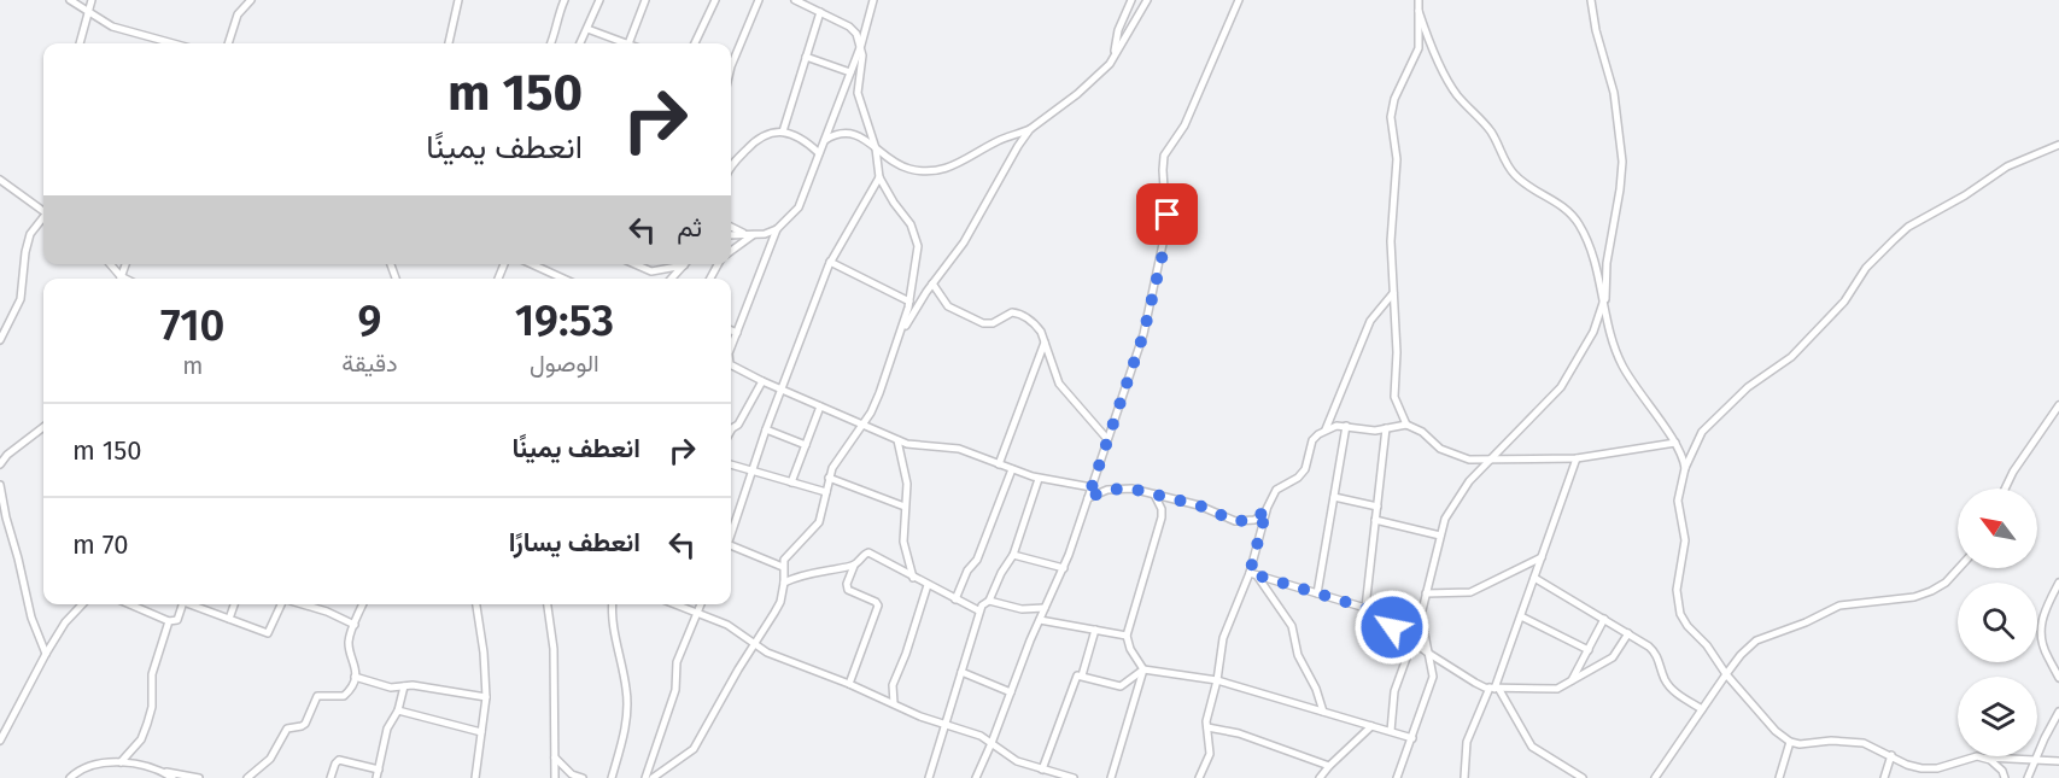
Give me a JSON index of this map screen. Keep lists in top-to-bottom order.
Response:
{
  "north": "top left",
  "page": {
    "turn": ["150 m", "انعطف يمينًا"],
    "then": "ثم",
    "eta": [
      "19:53",
      "الوصول",
      "9",
      "دقيقة",
      "710",
      "m"
    ],
    "list": [
      {
        "name": "انعطف يمينًا",
        "value": "150 m"
      },
      {
        "name": "انعطف يسارًا",
        "value": "70 m"
      }
    ]
  }
}
